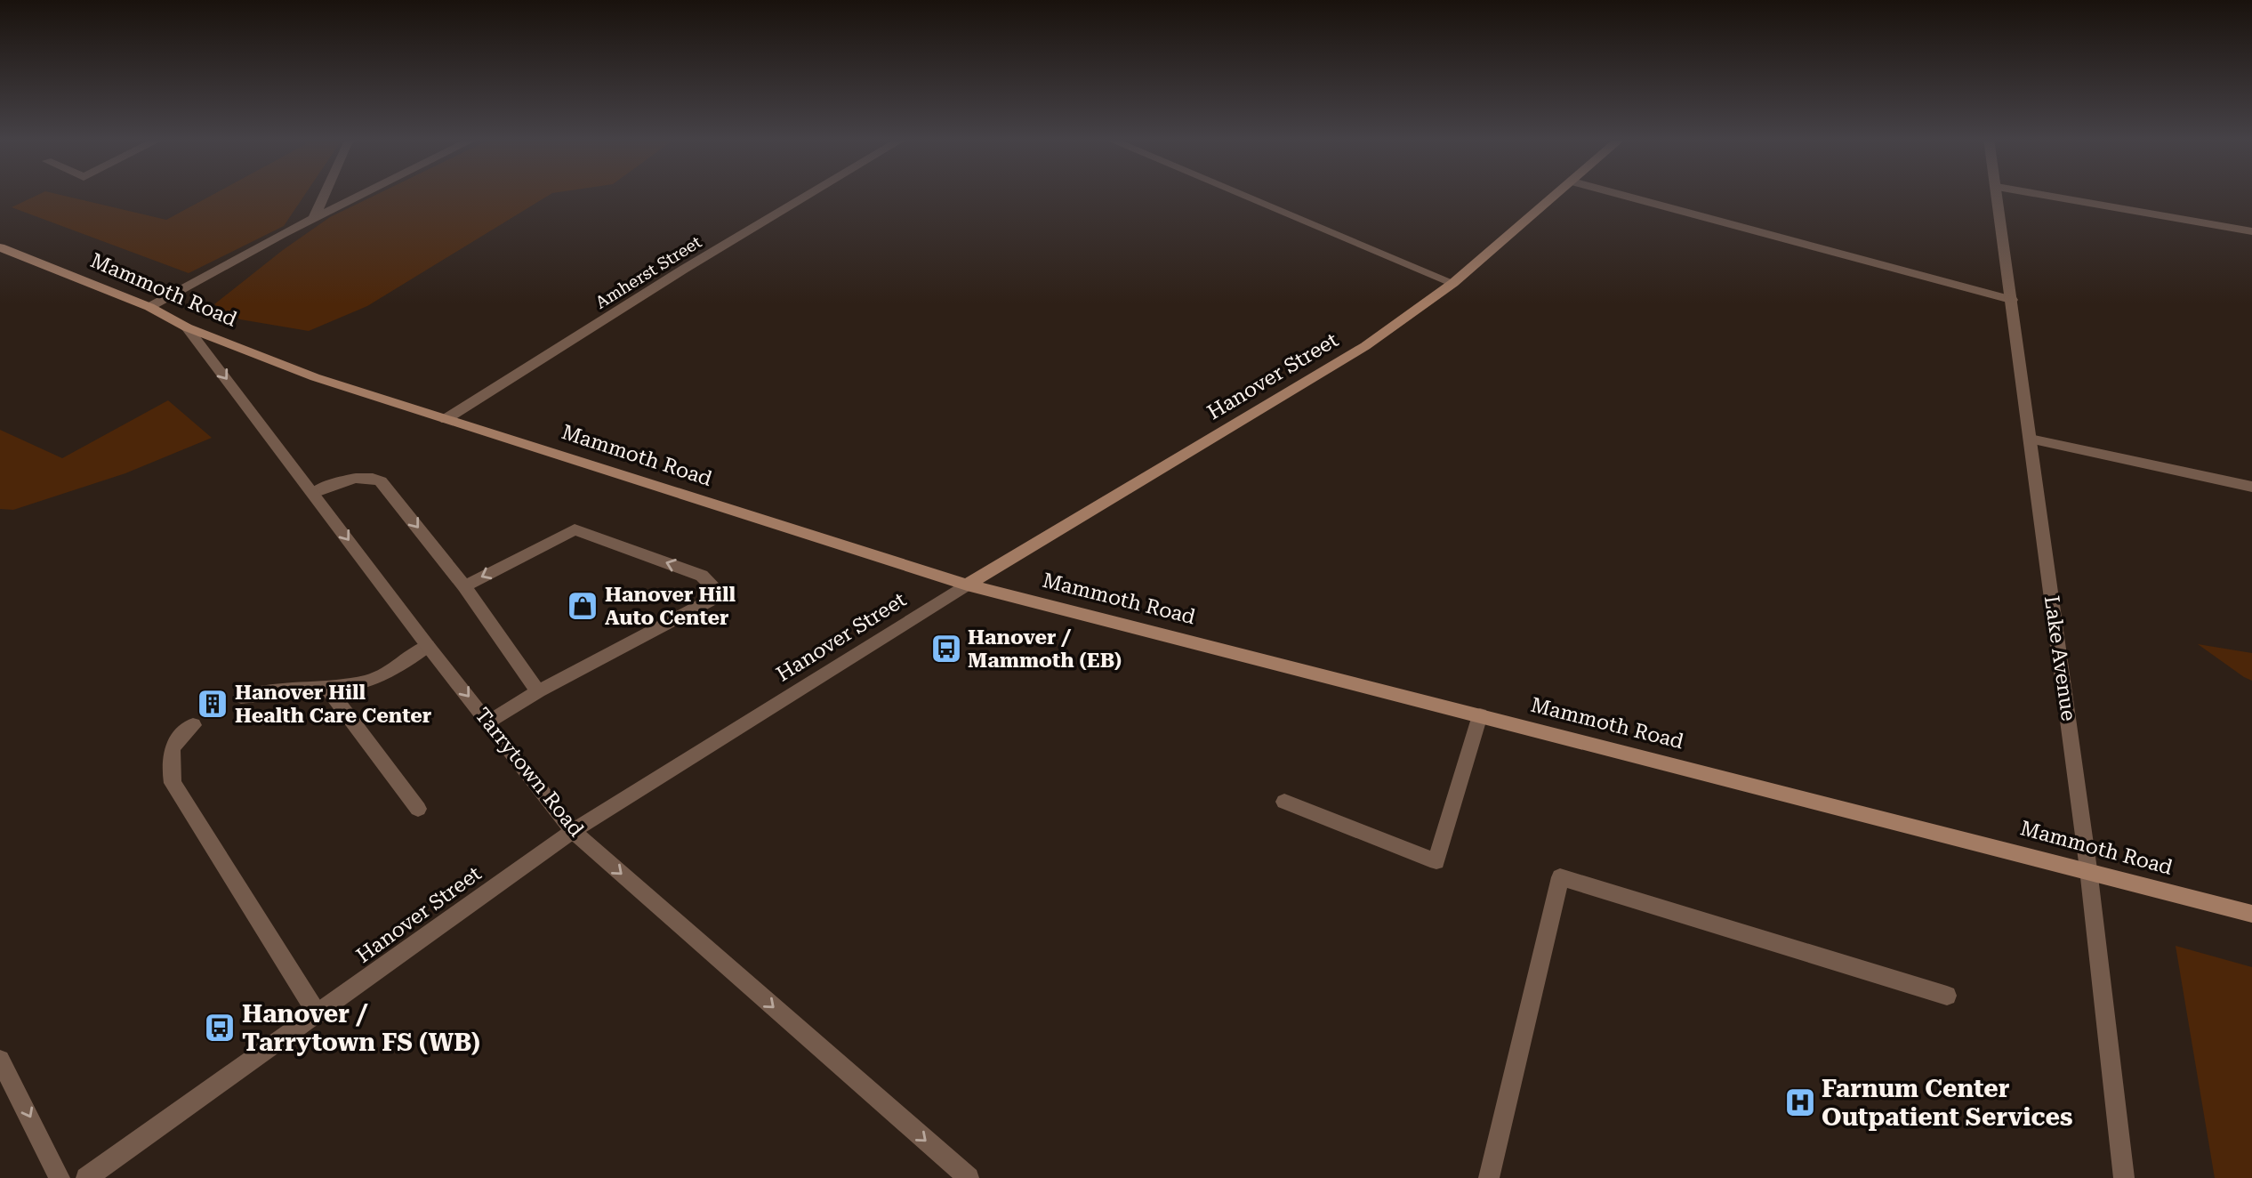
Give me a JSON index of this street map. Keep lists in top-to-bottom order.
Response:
{
  "streets": {
    "main road": ["Mammoth Road", "Hanover Street"],
    "street": ["Amherst Street", "Lake Avenue", "Tarrytown Road"]
  },
  "crossings": [
    ["Amherst Street", "Mammoth Road"],
    ["Mammoth Road", "Hanover Street"],
    ["Mammoth Road", "Lake Avenue"],
    ["Mammoth Road", "Tarrytown Road"],
    ["Hanover Street", "Tarrytown Road"]
  ],
  "one_way": ["Tarrytown Road"],
  "places": {
    "shop": ["Hanover Hill Auto Center"],
    "bus stop": ["Hanover / Mammoth (EB)", "Hanover / Tarrytown FS (WB)"],
    "building": ["Hanover Hill Health Care Center"],
    "hospital": ["Farnum Center Outpatient Services"]
  }
}
